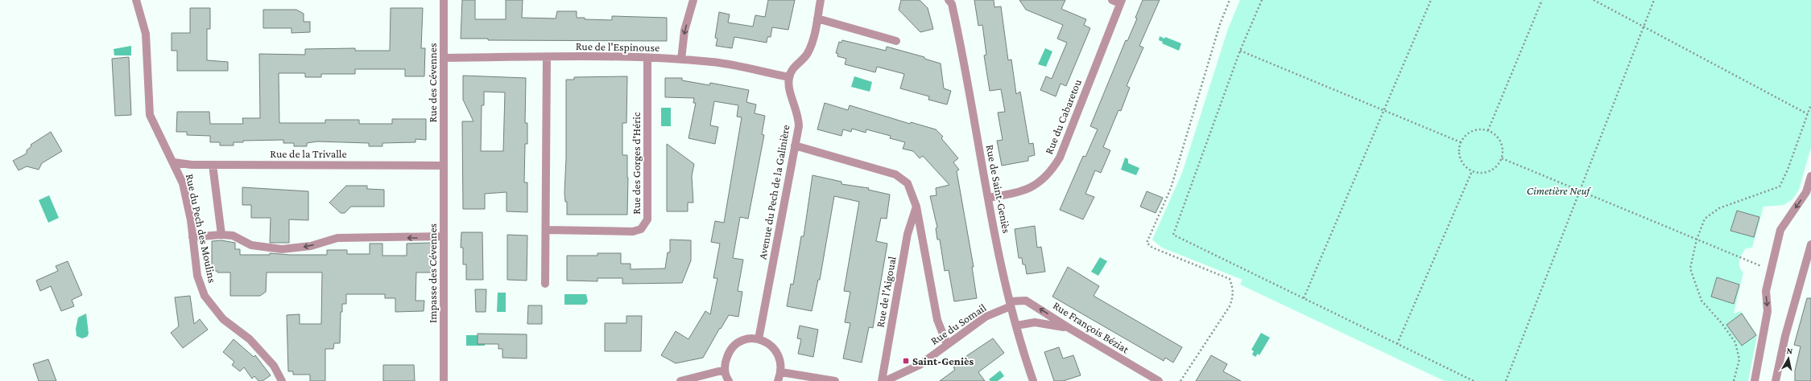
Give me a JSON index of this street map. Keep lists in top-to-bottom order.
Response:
{
  "streets": {
    "street": [
      "Rue de l'Espinouse",
      "Rue des Cévennes",
      "Rue du Cabaretou",
      "Rue de la Trivalle",
      "Rue des Gorges d'Héric",
      "Rue de Saint-Geniès",
      "Avenue du Pech de la Galinière",
      "Rue du Pech des Moulins",
      "Impasse des Cévennes",
      "Rue de l'Aigoual",
      "Rue du Somail",
      "Rue François Béziat"
    ]
  },
  "crossings": [
    ["Rue de l'Espinouse", "Rue des Cévennes"],
    ["Rue de l'Espinouse", "Rue des Gorges d'Héric"],
    ["Rue de l'Espinouse", "Avenue du Pech de la Galinière"],
    ["Rue des Cévennes", "Rue de la Trivalle"],
    ["Rue des Cévennes", "Impasse des Cévennes"],
    ["Rue du Cabaretou", "Rue de Saint-Geniès"],
    ["Rue de la Trivalle", "Rue du Pech des Moulins"],
    ["Rue de la Trivalle", "Impasse des Cévennes"],
    ["Rue de Saint-Geniès", "Rue du Somail"],
    ["Rue de Saint-Geniès", "Rue François Béziat"],
    ["Rue du Somail", "Rue François Béziat"]
  ],
  "parks": ["Cimetière Neuf"],
  "places": {
    "transit": ["Saint-Geniès"]
  },
  "north": "top"
}
